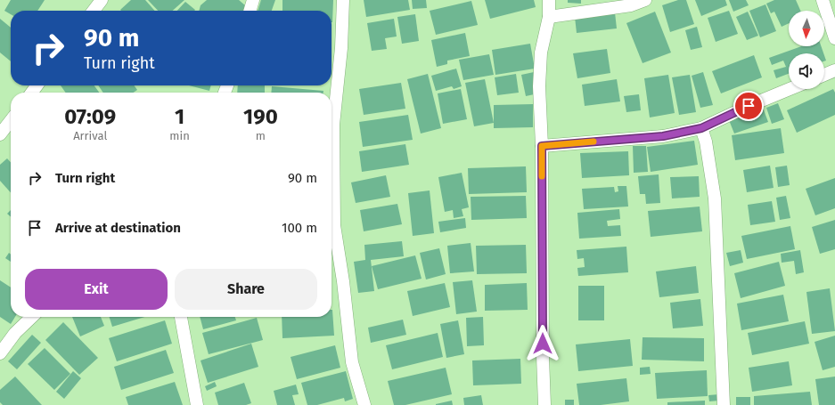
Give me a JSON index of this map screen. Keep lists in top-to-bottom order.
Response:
{
  "north": "bottom",
  "page": {
    "turn": ["90 m", "Turn right"],
    "eta": [
      "07:09",
      "Arrival",
      "1",
      "min",
      "190",
      "m"
    ],
    "list": [
      {
        "name": "Turn right",
        "value": "90 m"
      },
      {
        "name": "Arrive at destination",
        "value": "100 m"
      }
    ],
    "buttons": ["Exit", "Share"]
  }
}
